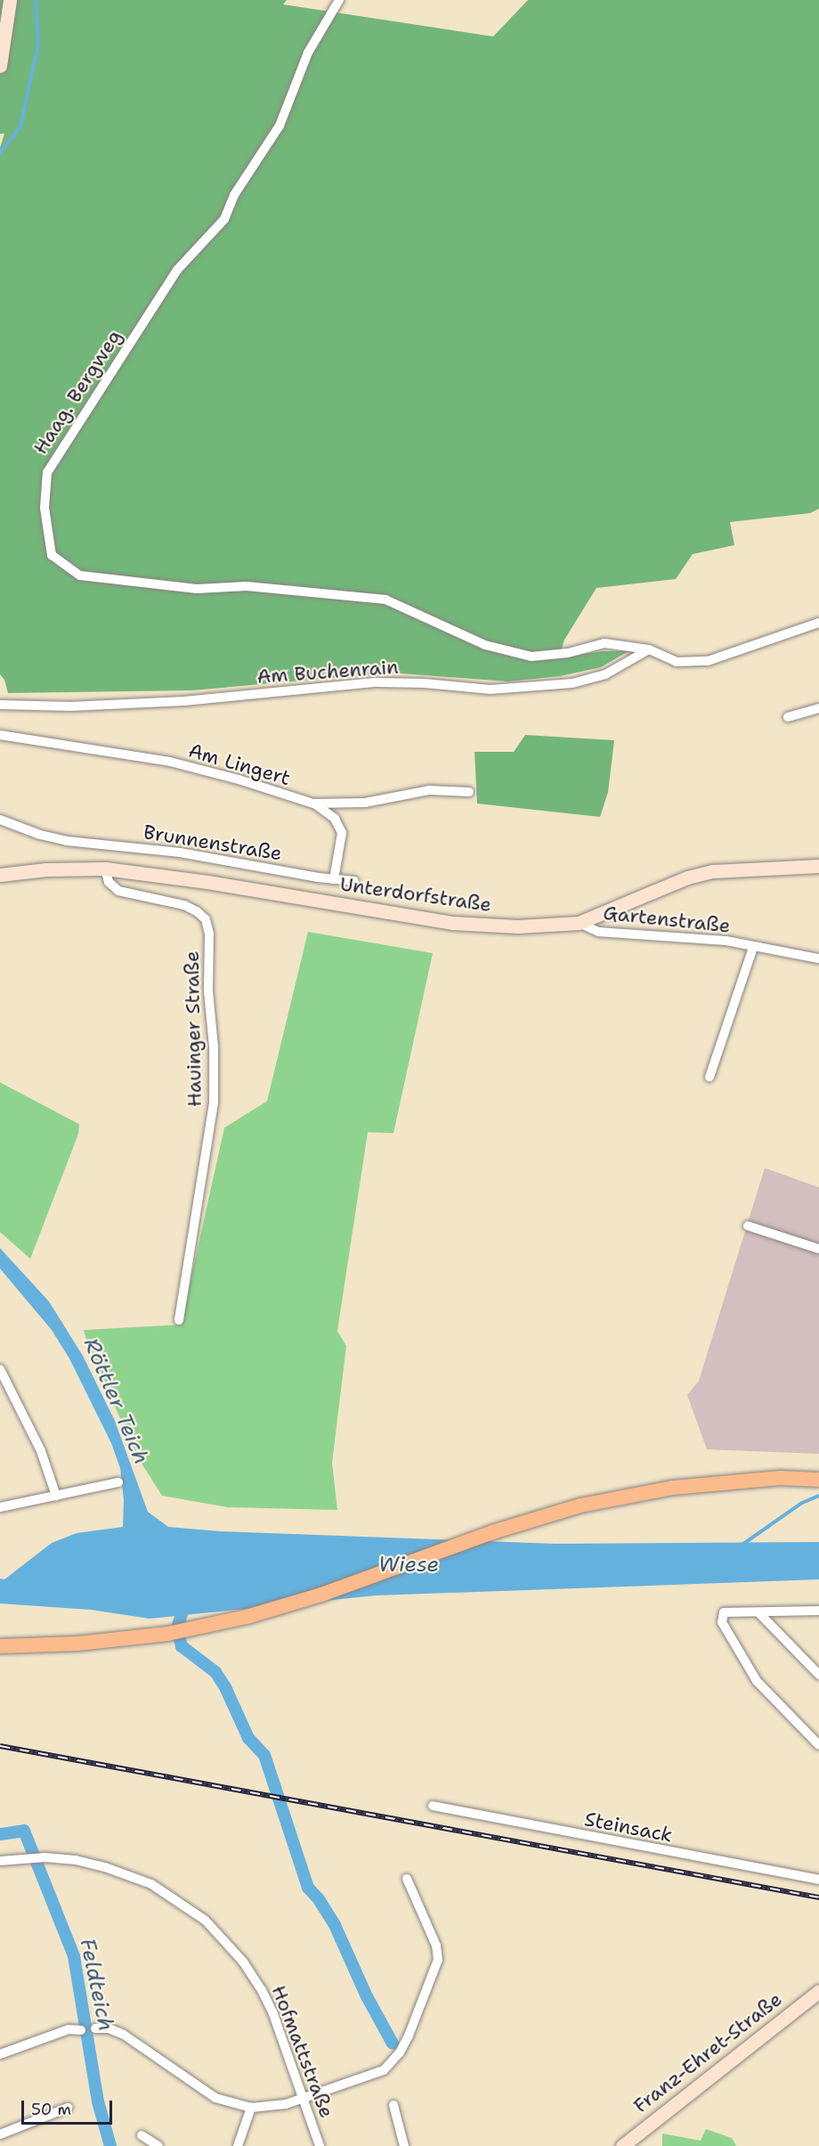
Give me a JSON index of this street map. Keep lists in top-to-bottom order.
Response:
{
  "streets": {
    "street": [
      "Haag. Bergweg",
      "Am Buchenrain",
      "Am Lingert",
      "Brunnenstraße",
      "Unterdorfstraße",
      "Gartenstraße",
      "Hauinger Straße",
      "Steinsack",
      "Hofmattstraße",
      "Franz-Ehret-Straße"
    ]
  },
  "crossings": [
    ["Haag. Bergweg", "Am Buchenrain"],
    ["Brunnenstraße", "Unterdorfstraße"],
    ["Unterdorfstraße", "Gartenstraße"],
    ["Unterdorfstraße", "Hauinger Straße"]
  ],
  "water": ["Röttler Teich", "Wiese", "Feldteich"],
  "scale_bar": "50 m"
}
